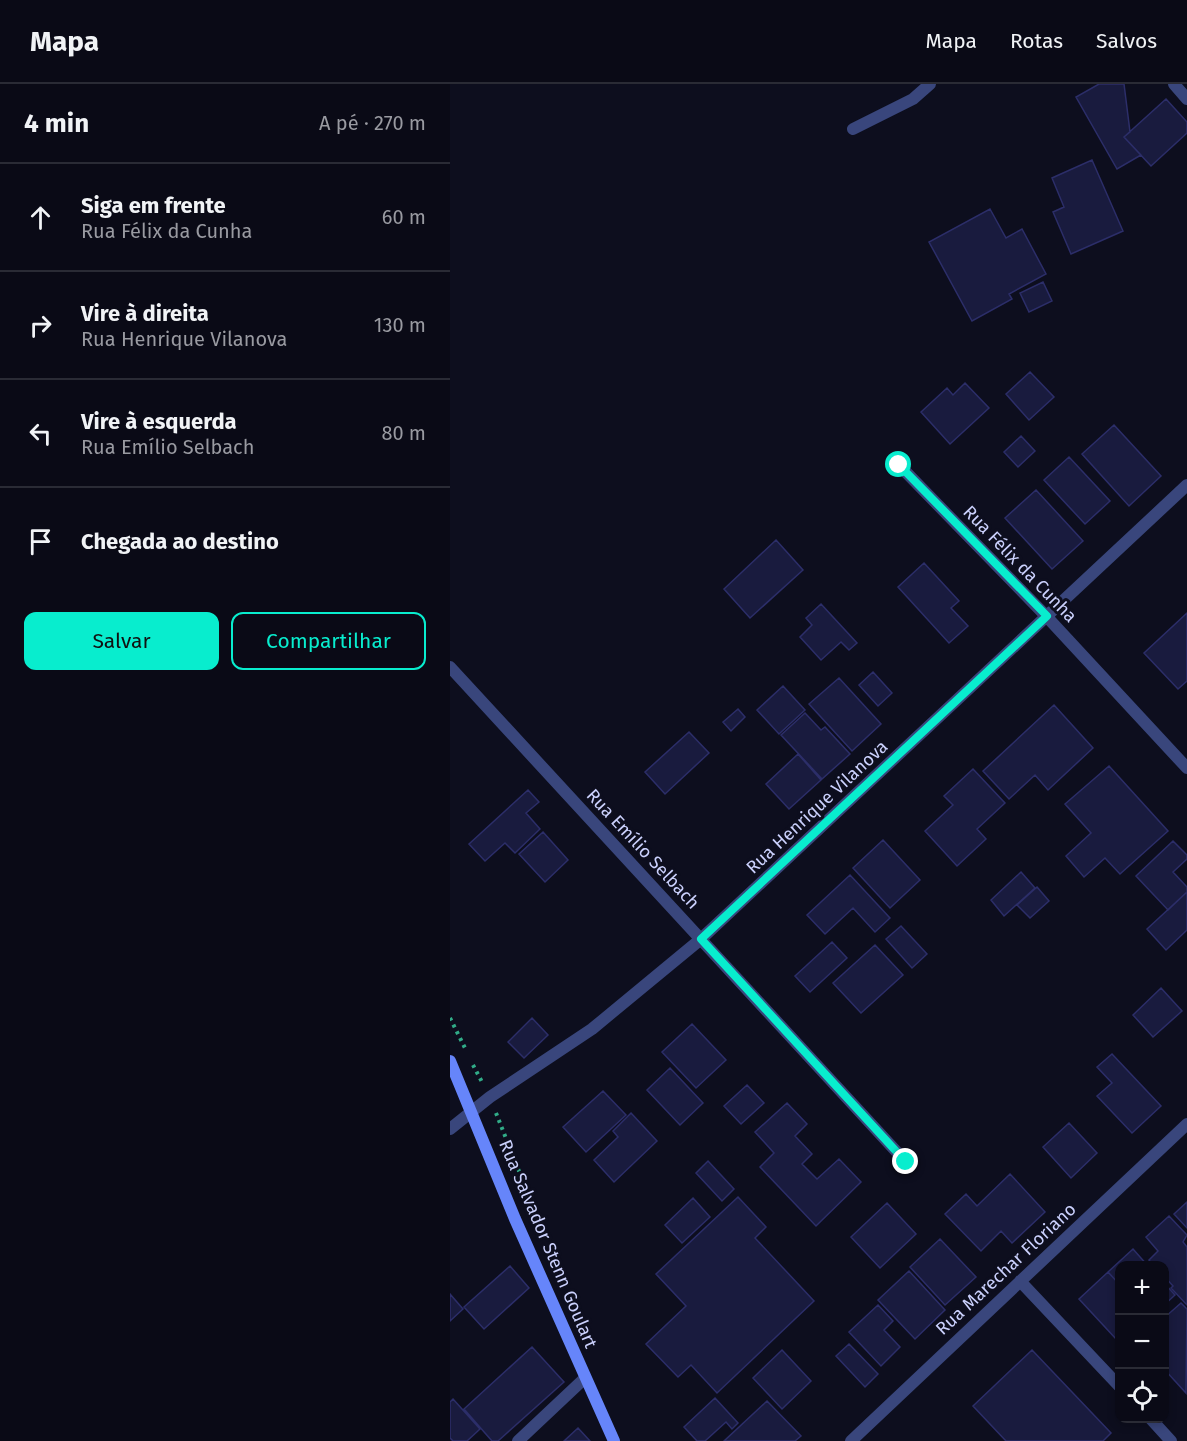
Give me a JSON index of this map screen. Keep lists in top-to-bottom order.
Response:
{
  "streets": {
    "main road": ["Rua Salvador Stenn Goulart"],
    "street": [
      "Rua Félix da Cunha",
      "Rua Henrique Vilanova",
      "Rua Emílio Selbach",
      "Rua Marechar Floriano"
    ]
  },
  "crossings": [
    ["Rua Félix da Cunha", "Rua Henrique Vilanova"],
    ["Rua Henrique Vilanova", "Rua Emílio Selbach"],
    ["Rua Henrique Vilanova", "Rua Salvador Stenn Goulart"]
  ],
  "page": {
    "header": "Mapa",
    "nav": ["Mapa", "Rotas", "Salvos"],
    "heading": ["4 min", "A pé · 270 m"],
    "list": [
      ["Siga em frente", "Rua Félix da Cunha", "60 m"],
      ["Vire à direita", "Rua Henrique Vilanova", "130 m"],
      ["Vire à esquerda", "Rua Emílio Selbach", "80 m"],
      "Chegada ao destino"
    ],
    "buttons": ["Salvar", "Compartilhar"],
    "map_buttons": ["+", "−"]
  }
}
